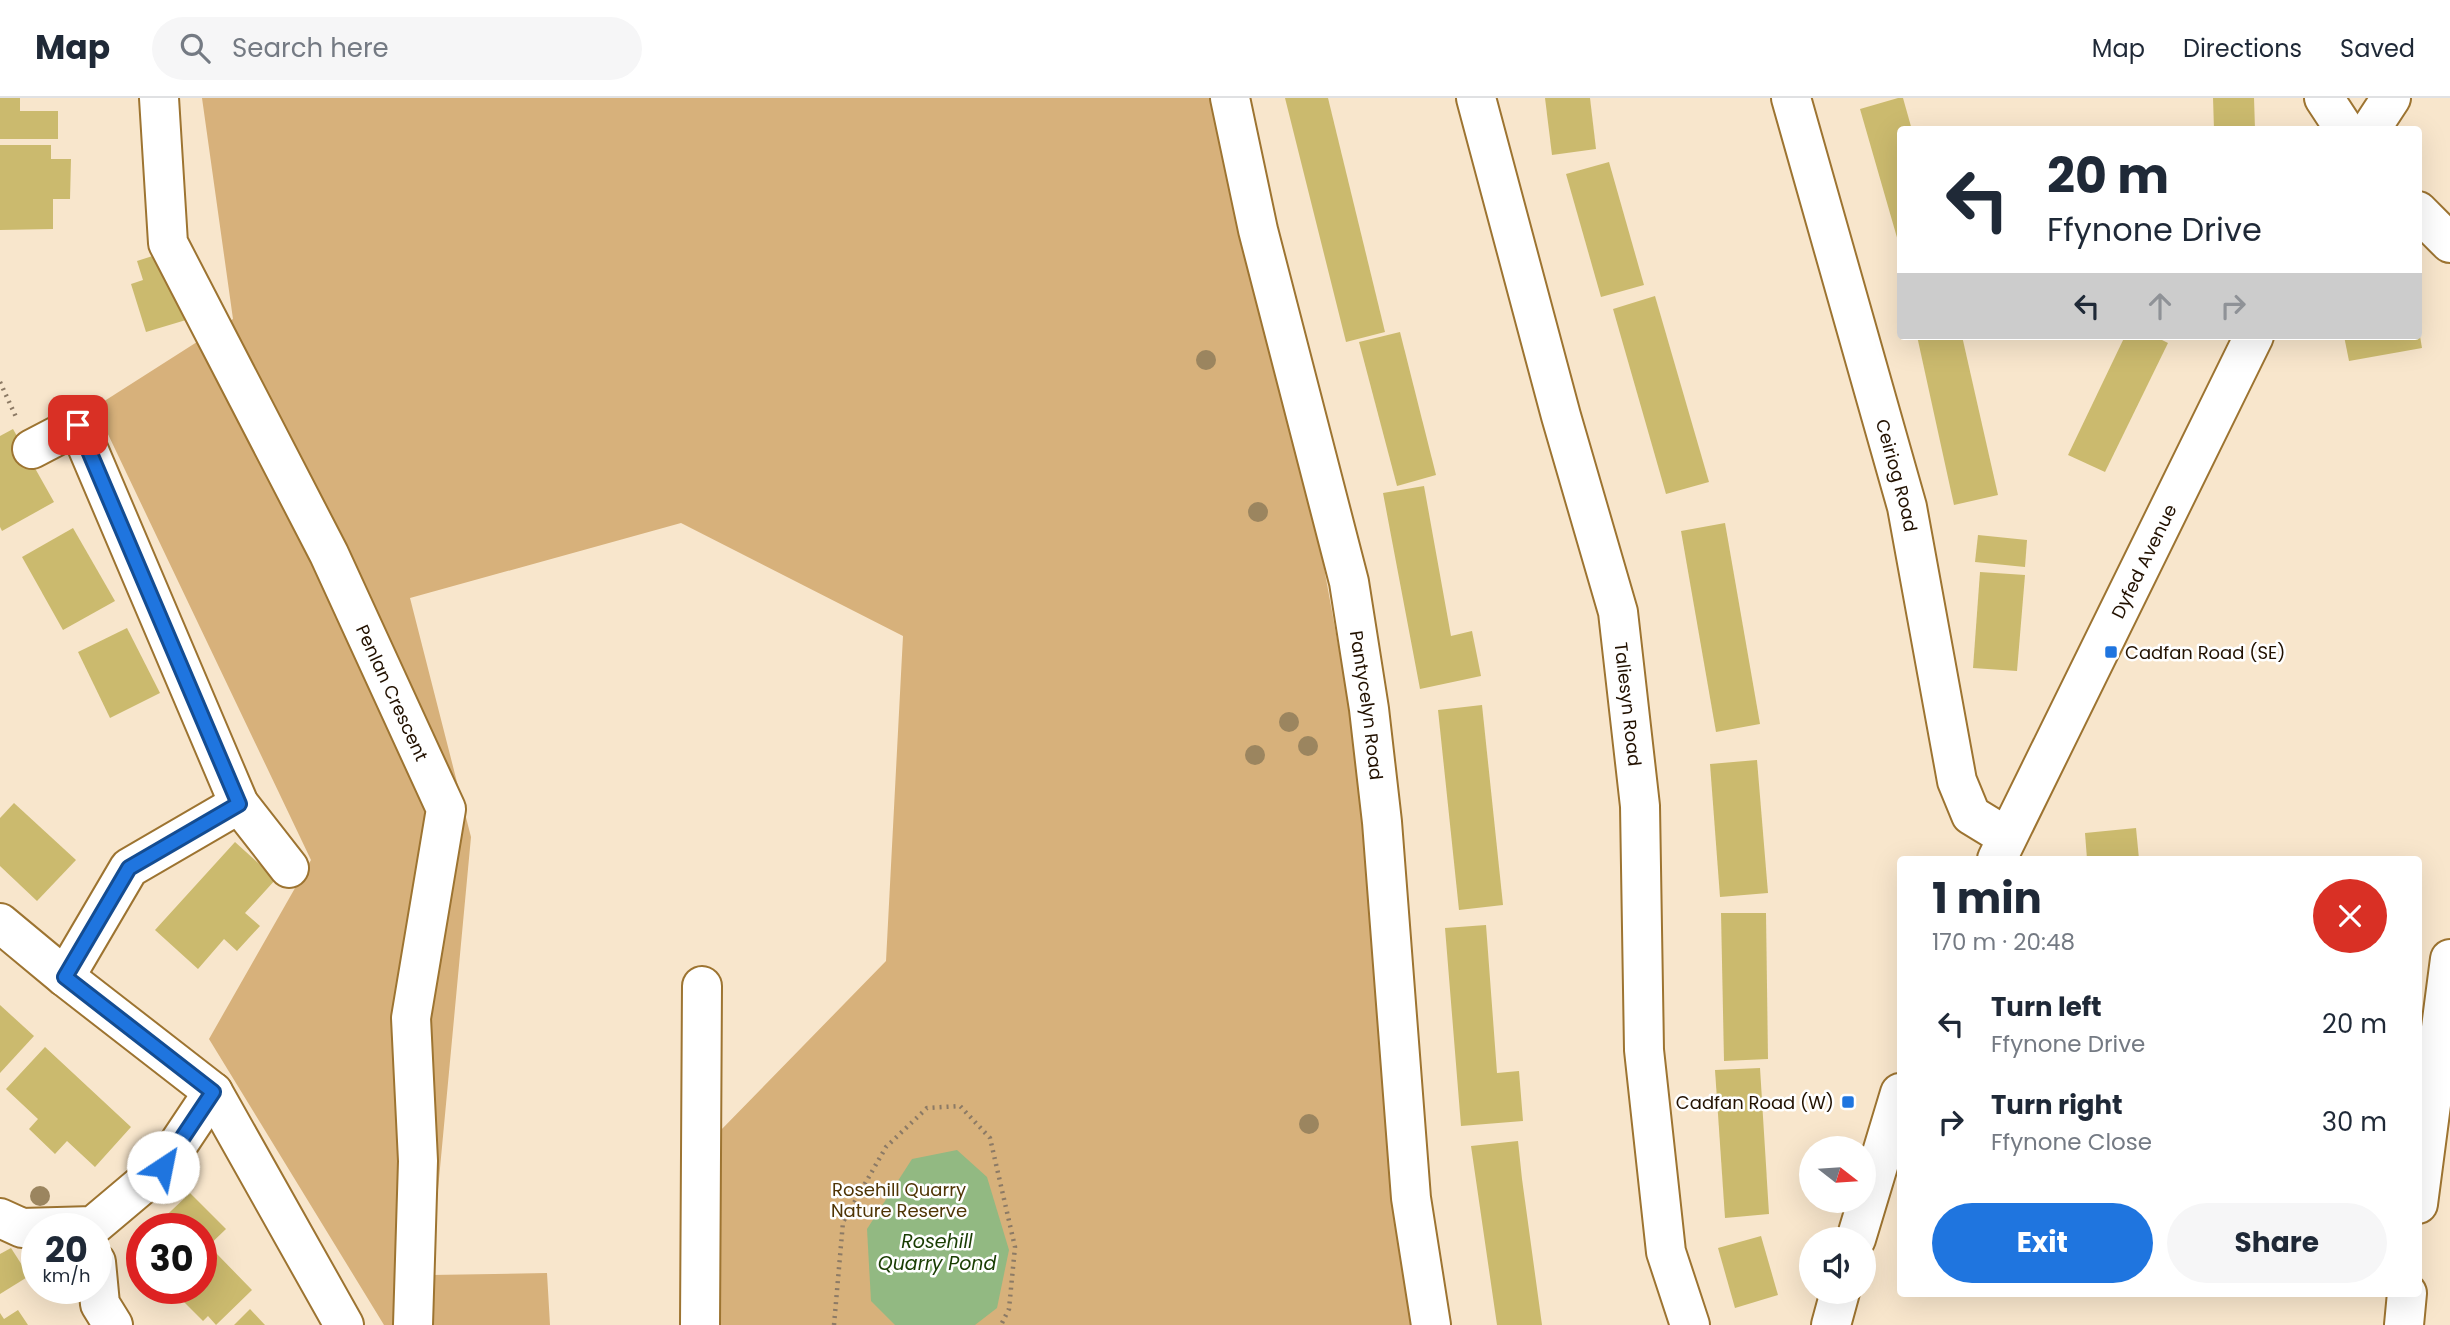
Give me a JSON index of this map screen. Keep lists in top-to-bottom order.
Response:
{
  "streets": {
    "street": [
      "Ceiriog Road",
      "Dyfed Avenue",
      "Penlan Crescent",
      "Taliesyn Road",
      "Pantycelyn Road"
    ]
  },
  "crossings": [
    ["Ceiriog Road", "Dyfed Avenue"]
  ],
  "water": ["Rosehill Quarry Pond"],
  "parks": ["Rosehill Quarry Nature Reserve"],
  "places": {
    "transit": ["Cadfan Road (SE)", "Cadfan Road (W)"]
  },
  "north": "right",
  "page": {
    "header": "Map",
    "search": "Search here",
    "nav": ["Map", "Directions", "Saved"],
    "turn": ["20 m", "Ffynone Drive"],
    "heading": ["1 min", "170 m · 20:48"],
    "list": [
      {
        "name": "Turn left",
        "note": "Ffynone Drive",
        "value": "20 m"
      },
      {
        "name": "Turn right",
        "note": "Ffynone Close",
        "value": "30 m"
      }
    ],
    "buttons": ["Exit", "Share"],
    "speed": "20 km/h",
    "limit": "30"
  }
}
